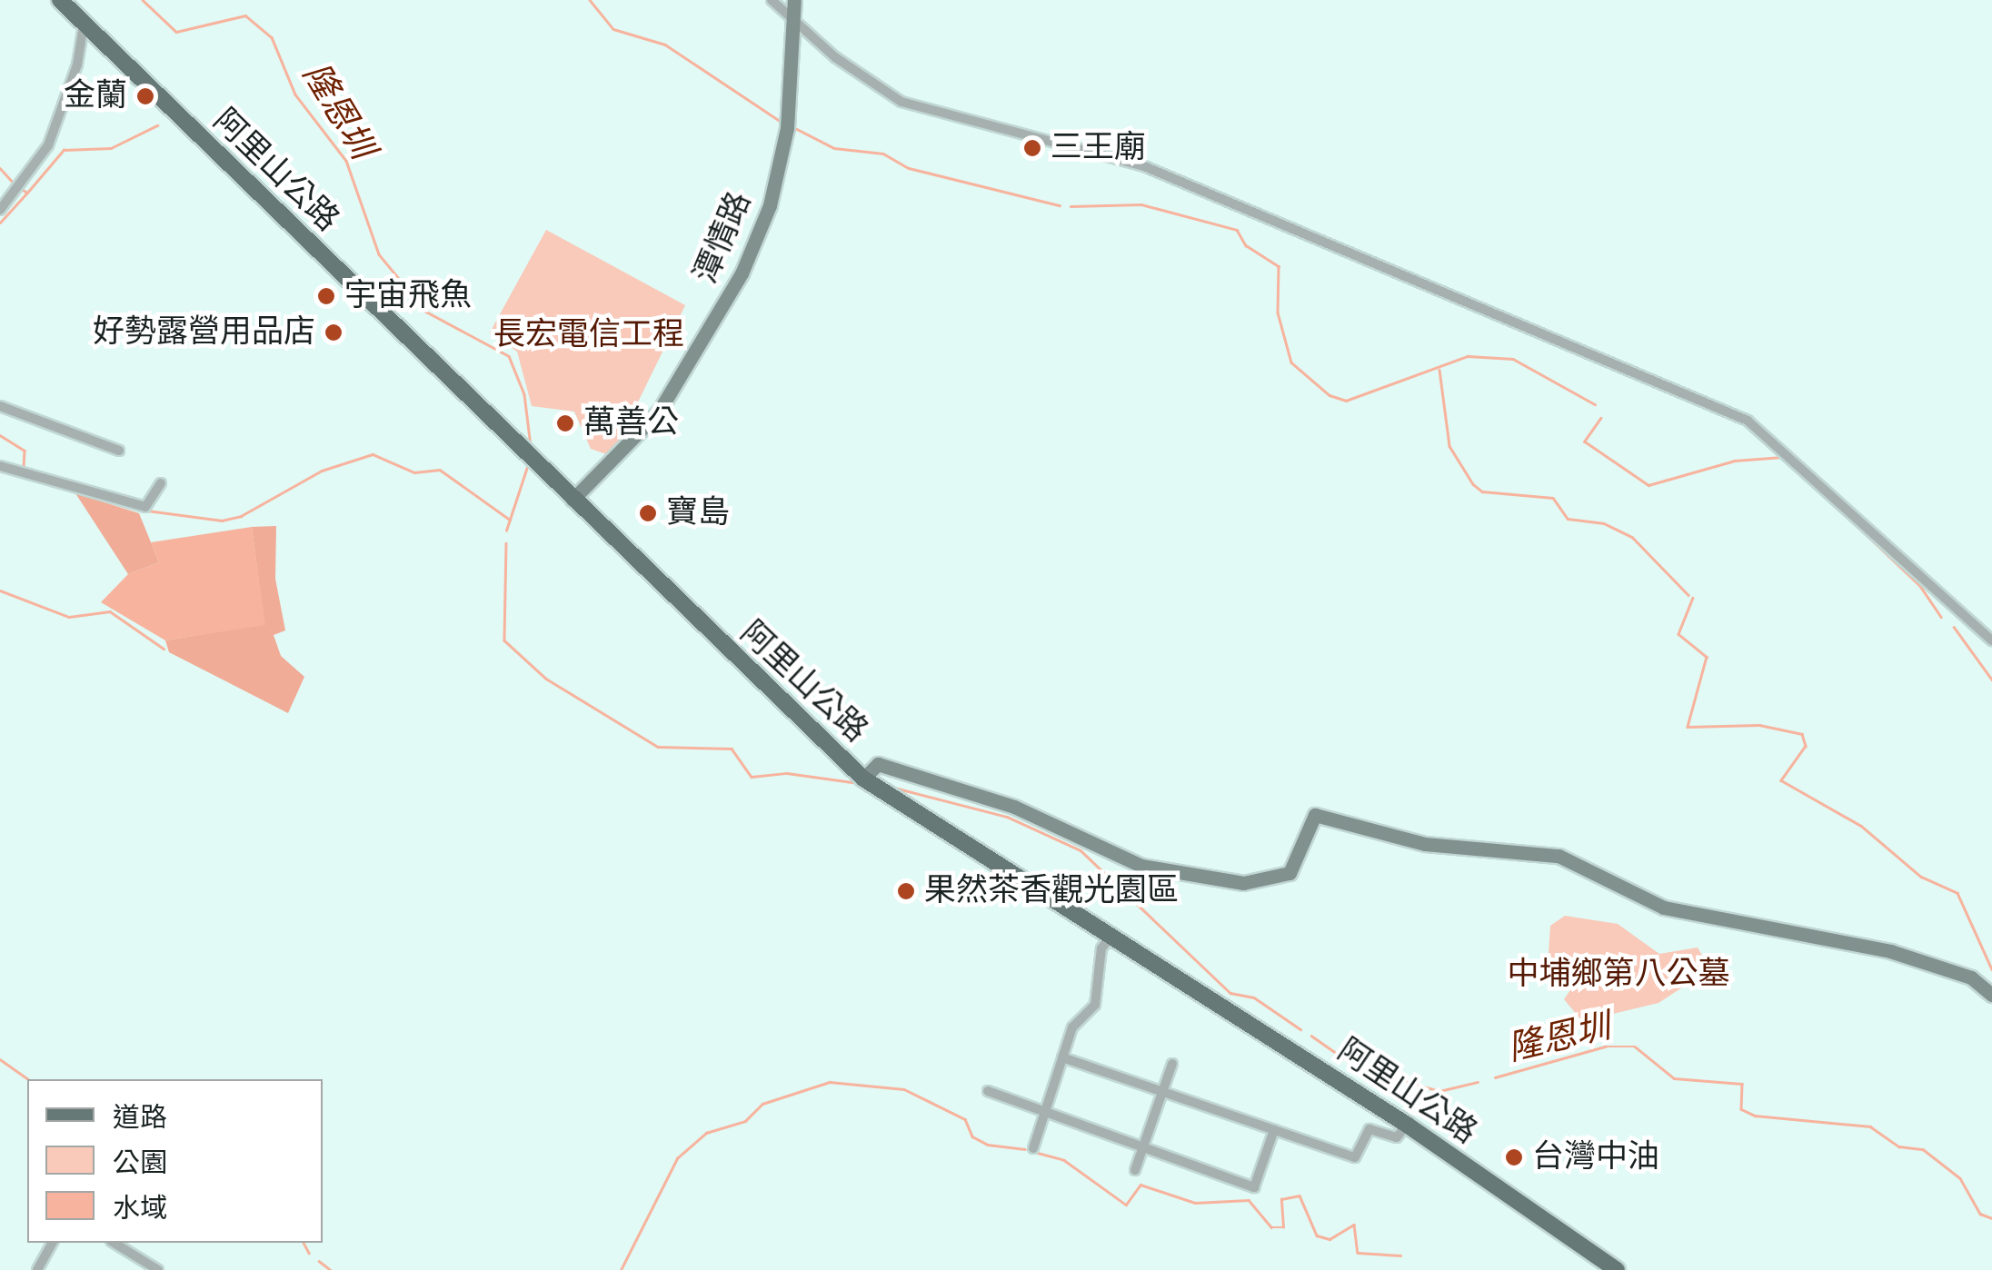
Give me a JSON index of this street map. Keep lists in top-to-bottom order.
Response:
{
  "streets": {
    "main road": ["阿里山公路"],
    "street": ["潭情路"]
  },
  "crossings": [
    ["阿里山公路", "潭情路"]
  ],
  "water": ["隆恩圳"],
  "parks": ["長宏電信工程", "中埔鄉第八公墓"],
  "places": [
    "金蘭",
    "三王廟",
    "宇宙飛魚",
    "好勢露營用品店",
    "萬善公",
    "寶島",
    "果然茶香觀光園區",
    "台灣中油"
  ],
  "legend": ["道路", "公園", "水域"]
}
